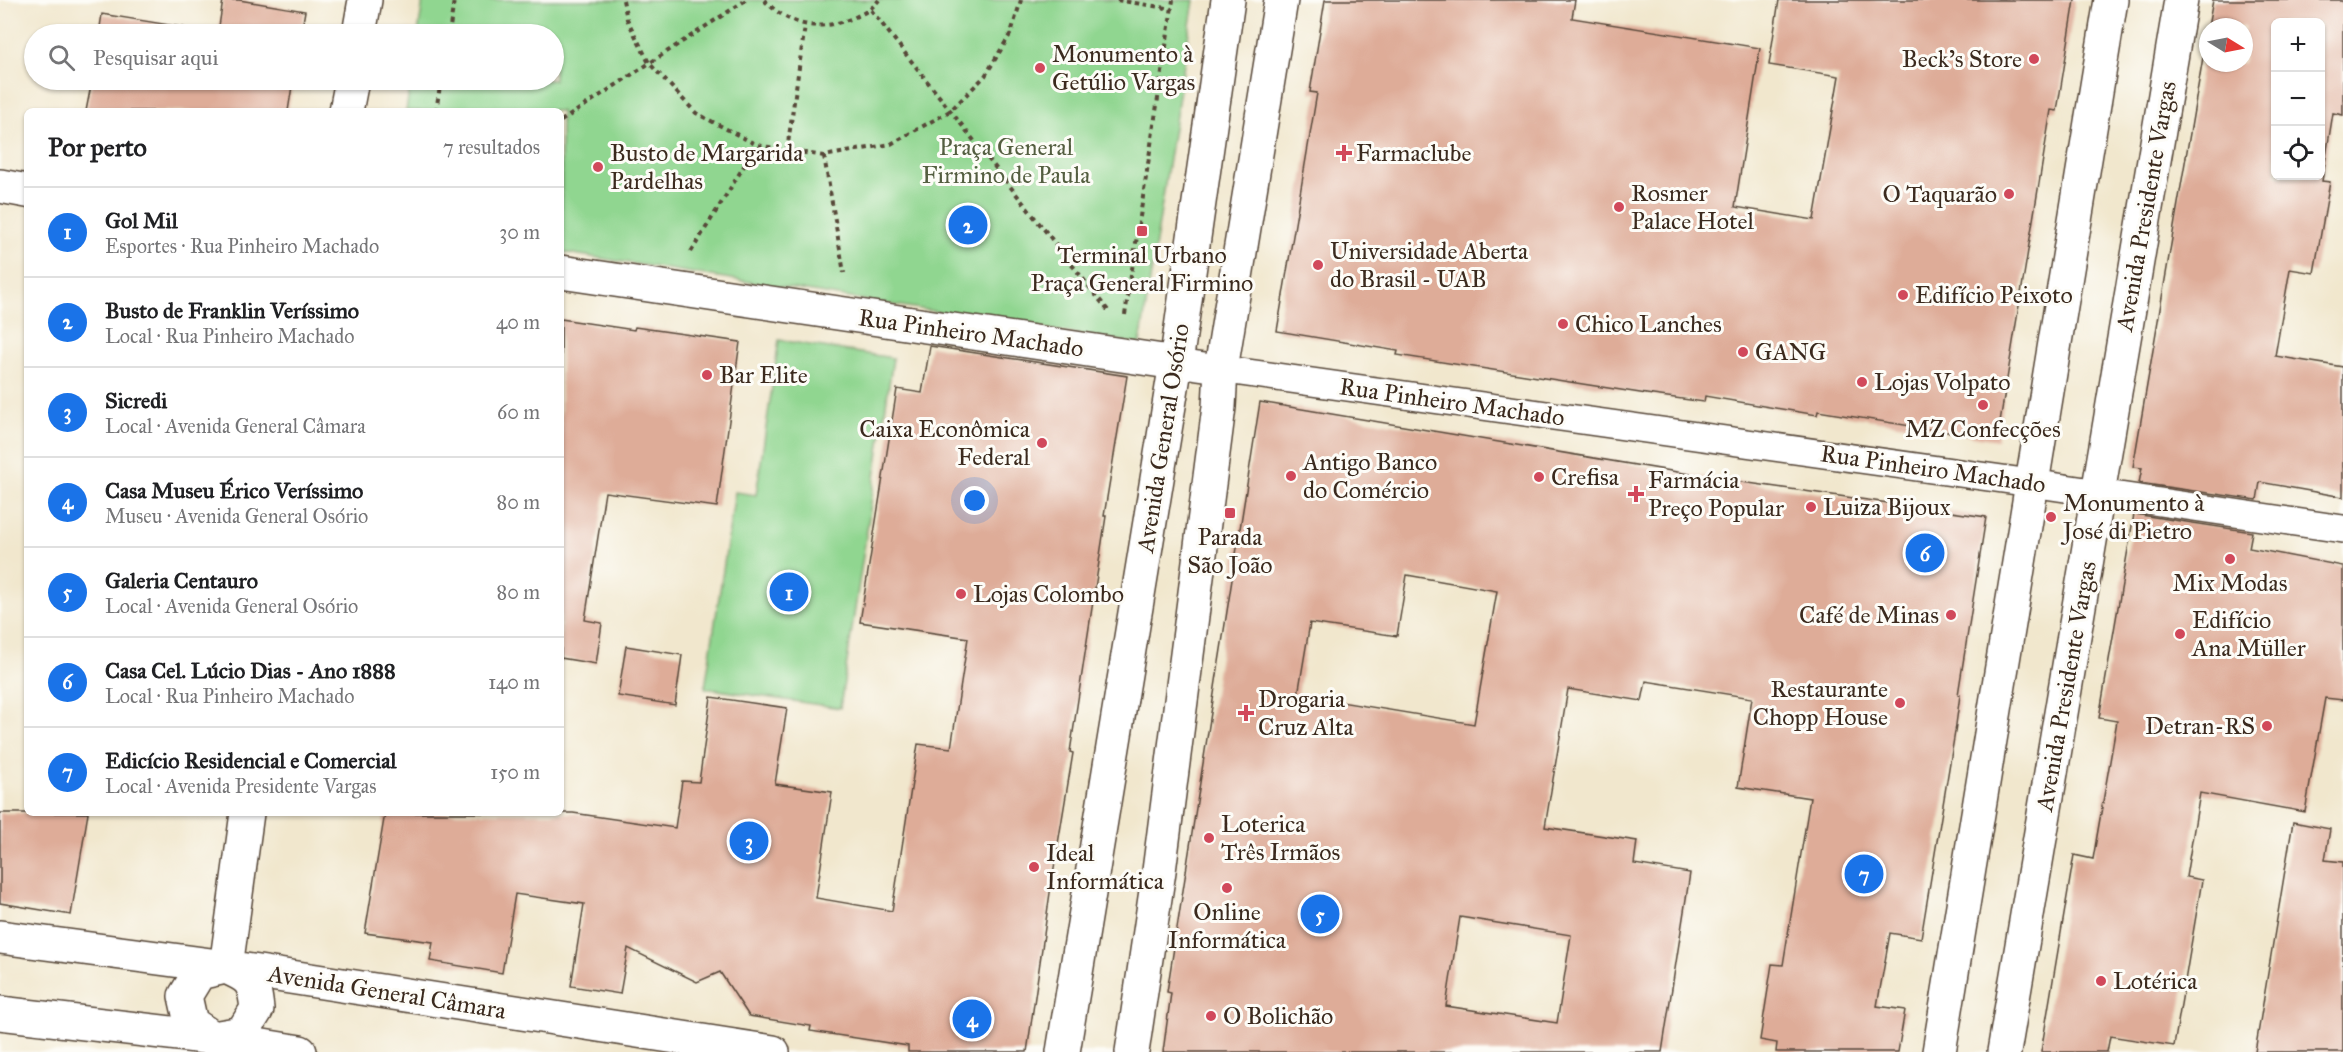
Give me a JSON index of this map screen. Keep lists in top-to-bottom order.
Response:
{
  "streets": {
    "main road": [
      "Avenida Presidente Vargas",
      "Rua Pinheiro Machado",
      "Avenida General Osório",
      "Avenida General Câmara"
    ]
  },
  "crossings": [
    ["Avenida Presidente Vargas", "Rua Pinheiro Machado"],
    ["Rua Pinheiro Machado", "Avenida General Osório"]
  ],
  "parks": ["Praça General Firmino de Paula"],
  "places": {
    "other": [
      "Beck's Store",
      "Monumento à Getúlio Vargas",
      "Busto de Margarida Pardelhas",
      "O Taquarão",
      "Rosmer Palace Hotel",
      "Universidade Aberta do Brasil - UAB",
      "Edifício Peixoto",
      "Chico Lanches",
      "GANG",
      "Bar Elite",
      "Lojas Volpato",
      "MZ Confecções",
      "Caixa Econômica Federal",
      "Antigo Banco do Comércio",
      "Crefisa",
      "Luiza Bijoux",
      "Monumento à José di Pietro",
      "Mix Modas",
      "Lojas Colombo",
      "Café de Minas",
      "Edifício Ana Müller",
      "Restaurante Chopp House",
      "Detran-RS",
      "Loterica Três Irmãos",
      "Ideal Informática",
      "Online Informática",
      "Lotérica",
      "O Bolichão"
    ],
    "health": ["Farmaclube", "Farmácia Preço Popular", "Drogaria Cruz Alta"],
    "transit": ["Terminal Urbano Praça General Firmino", "Parada São João"]
  },
  "north": "right",
  "page": {
    "map_buttons": ["+", "−"],
    "search": "Pesquisar aqui",
    "heading": ["Por perto", "7 resultados"],
    "list": [
      {
        "mark": "1",
        "name": "Gol Mil",
        "note": "Esportes · Rua Pinheiro Machado",
        "value": "30 m"
      },
      {
        "mark": "2",
        "name": "Busto de Franklin Veríssimo",
        "note": "Local · Rua Pinheiro Machado",
        "value": "40 m"
      },
      {
        "mark": "3",
        "name": "Sicredi",
        "note": "Local · Avenida General Câmara",
        "value": "60 m"
      },
      {
        "mark": "4",
        "name": "Casa Museu Érico Veríssimo",
        "note": "Museu · Avenida General Osório",
        "value": "80 m"
      },
      {
        "mark": "5",
        "name": "Galeria Centauro",
        "note": "Local · Avenida General Osório",
        "value": "80 m"
      },
      {
        "mark": "6",
        "name": "Casa Cel. Lúcio Dias - Ano 1888",
        "note": "Local · Rua Pinheiro Machado",
        "value": "140 m"
      },
      {
        "mark": "7",
        "name": "Edicício Residencial e Comercial",
        "note": "Local · Avenida Presidente Vargas",
        "value": "150 m"
      }
    ],
    "pins": [
      "2",
      "6",
      "1",
      "3",
      "7",
      "5",
      "4"
    ]
  }
}
